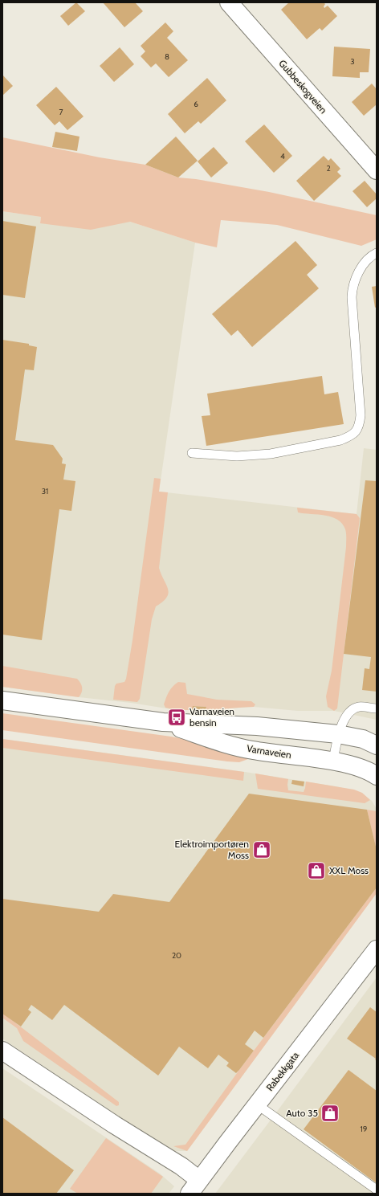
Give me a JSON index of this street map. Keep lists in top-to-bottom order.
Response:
{
  "streets": {
    "street": ["Gubbeskogveien", "Varnaveien", "Rabekkgata"]
  },
  "places": {
    "bus stop": ["Varnaveien bensin"],
    "shop": ["Elektroimportøren Moss", "XXL Moss", "Auto 35"]
  },
  "house_numbers": [
    "8",
    "3",
    "6",
    "7",
    "4",
    "2",
    "31",
    "20",
    "19"
  ]
}
